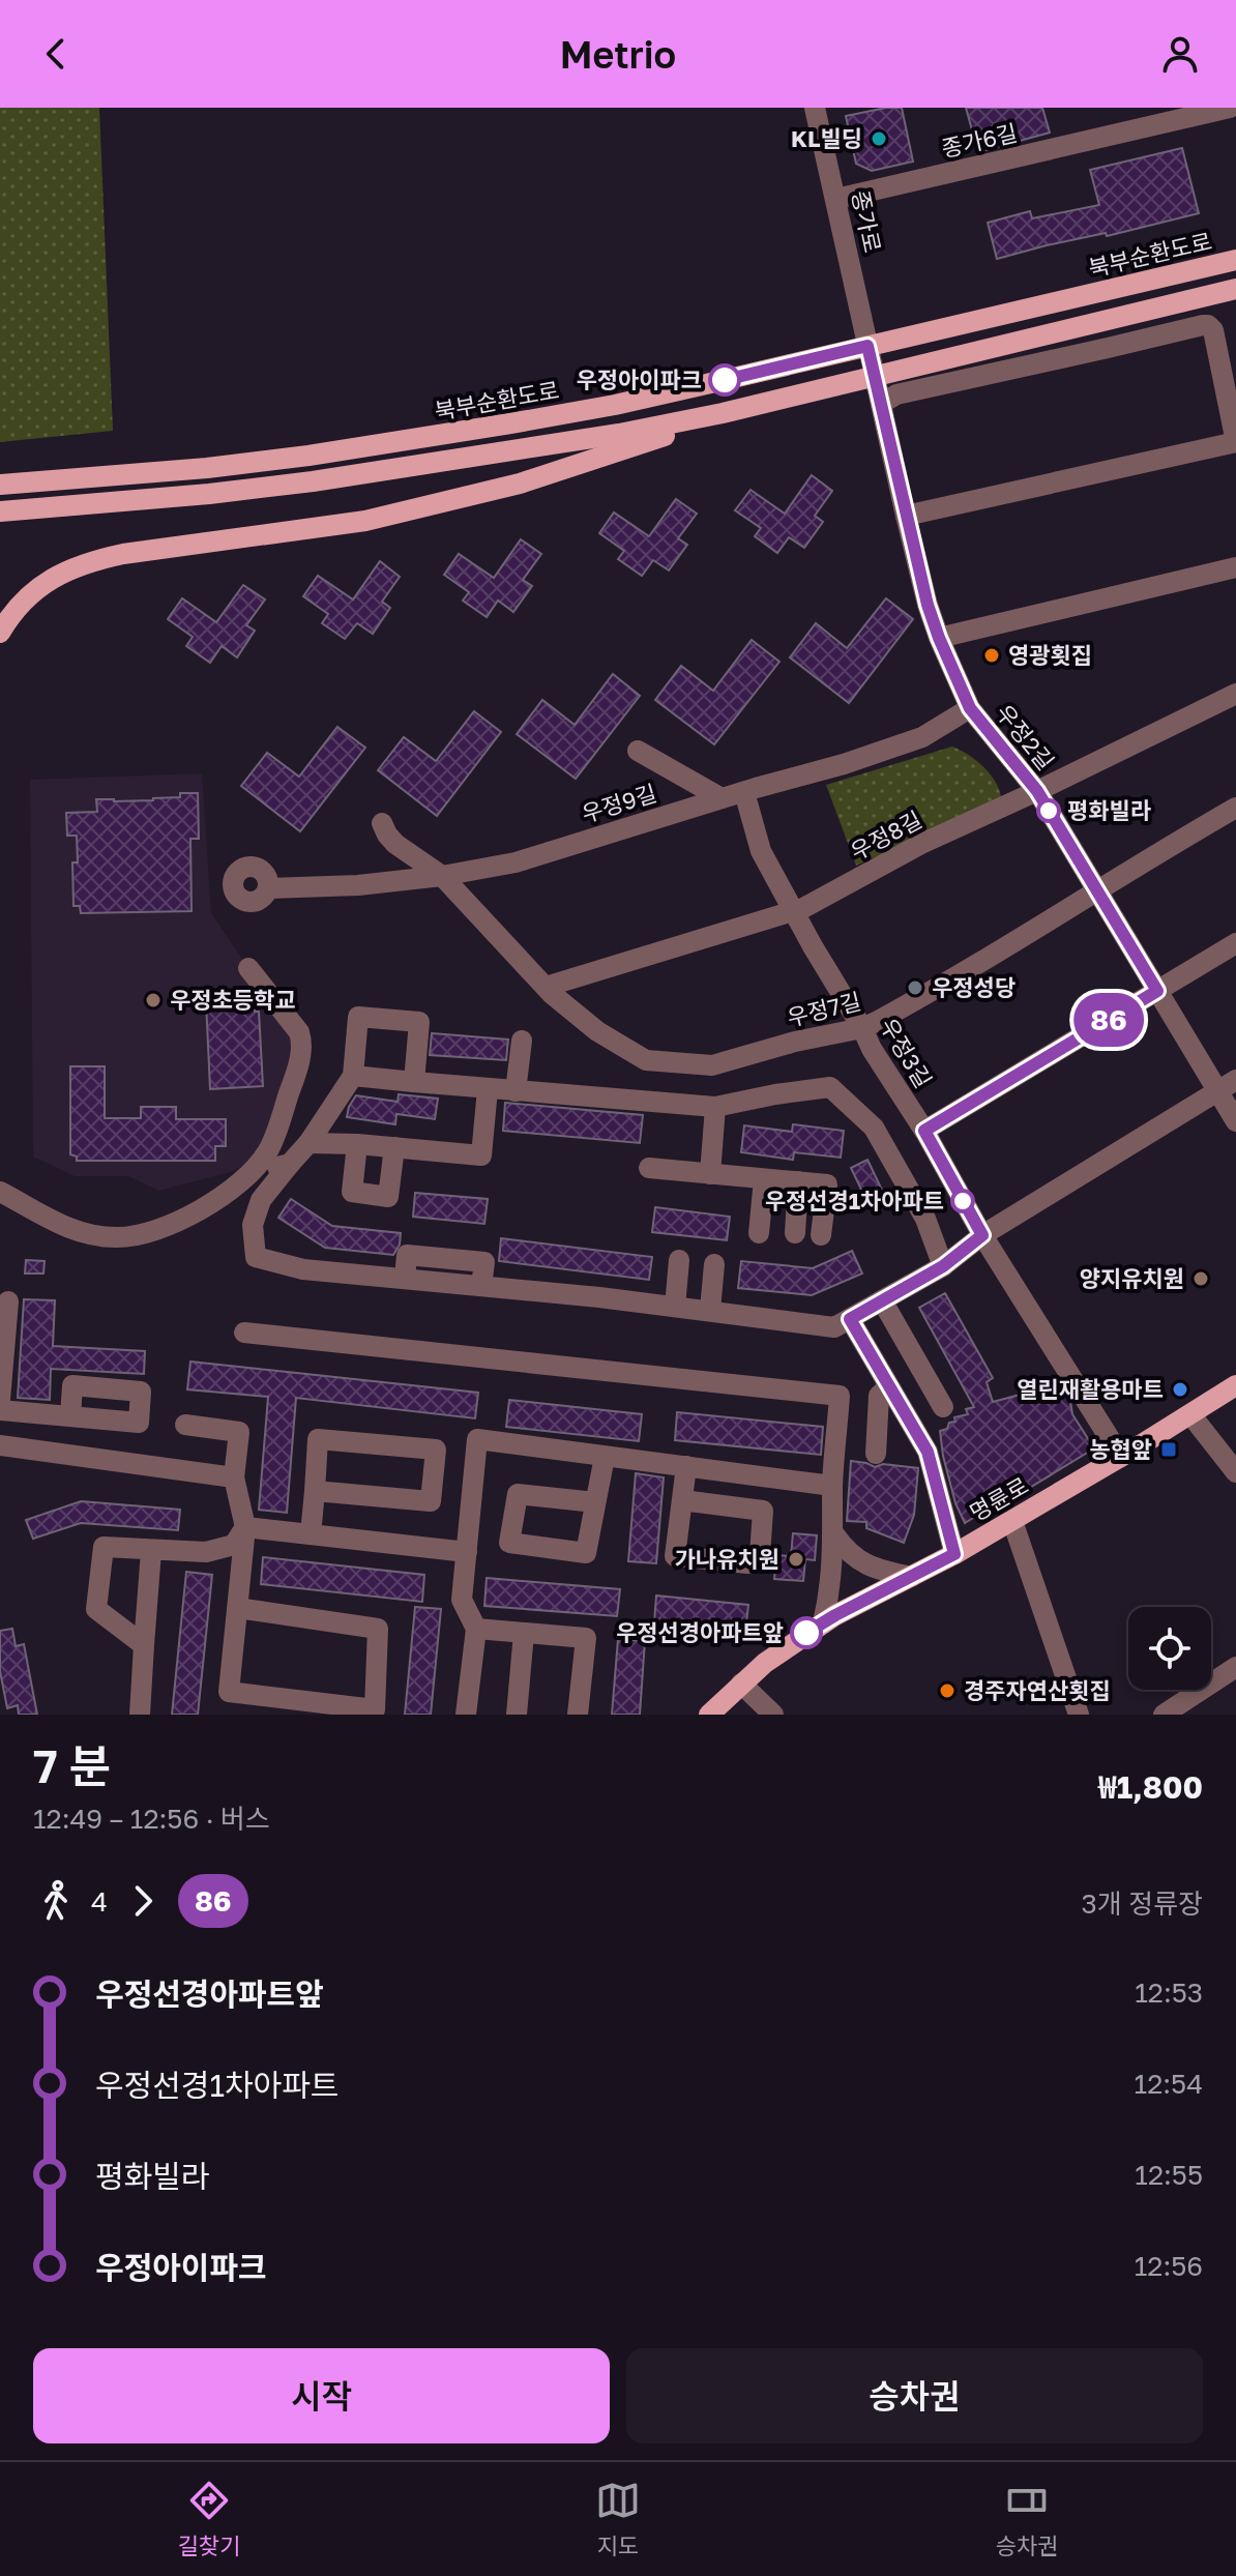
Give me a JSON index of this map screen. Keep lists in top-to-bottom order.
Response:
{
  "streets": {
    "main road": ["북부순환도로", "명륜로"],
    "street": [
      "종가6길",
      "종가로",
      "우정2길",
      "우정9길",
      "우정8길",
      "우정7길",
      "우정3길"
    ]
  },
  "crossings": [
    ["종가6길", "종가로"],
    ["종가로", "북부순환도로"],
    ["종가로", "우정2길"],
    ["북부순환도로", "우정2길"],
    ["우정2길", "우정9길"],
    ["우정2길", "우정8길"],
    ["우정2길", "우정7길"],
    ["우정9길", "우정7길"],
    ["우정9길", "우정3길"],
    ["우정8길", "우정7길"],
    ["우정8길", "우정3길"],
    ["우정7길", "우정3길"],
    ["우정3길", "명륜로"]
  ],
  "places": {
    "other": [
      "KL빌딩",
      "우정아이파크",
      "영광횟집",
      "평화빌라",
      "우정성당",
      "우정초등학교",
      "우정선경1차아파트",
      "양지유치원",
      "열린재활용마트",
      "가나유치원",
      "우정선경아파트앞",
      "경주자연산횟집"
    ],
    "transit": ["농협앞"]
  },
  "lines": ["bus line 86"],
  "page": {
    "header": "Metrio",
    "on_map": "86",
    "heading": ["7 분", "12:49 – 12:56 · 버스", "₩1,800"],
    "legs": ["4", "86", "3개 정류장"],
    "list": [
      {
        "name": "우정선경아파트앞",
        "value": "12:53"
      },
      {
        "name": "우정선경1차아파트",
        "value": "12:54"
      },
      {
        "name": "평화빌라",
        "value": "12:55"
      },
      {
        "name": "우정아이파크",
        "value": "12:56"
      }
    ],
    "buttons": ["시작", "승차권"],
    "tabs": ["길찾기", "지도", "승차권"]
  }
}
